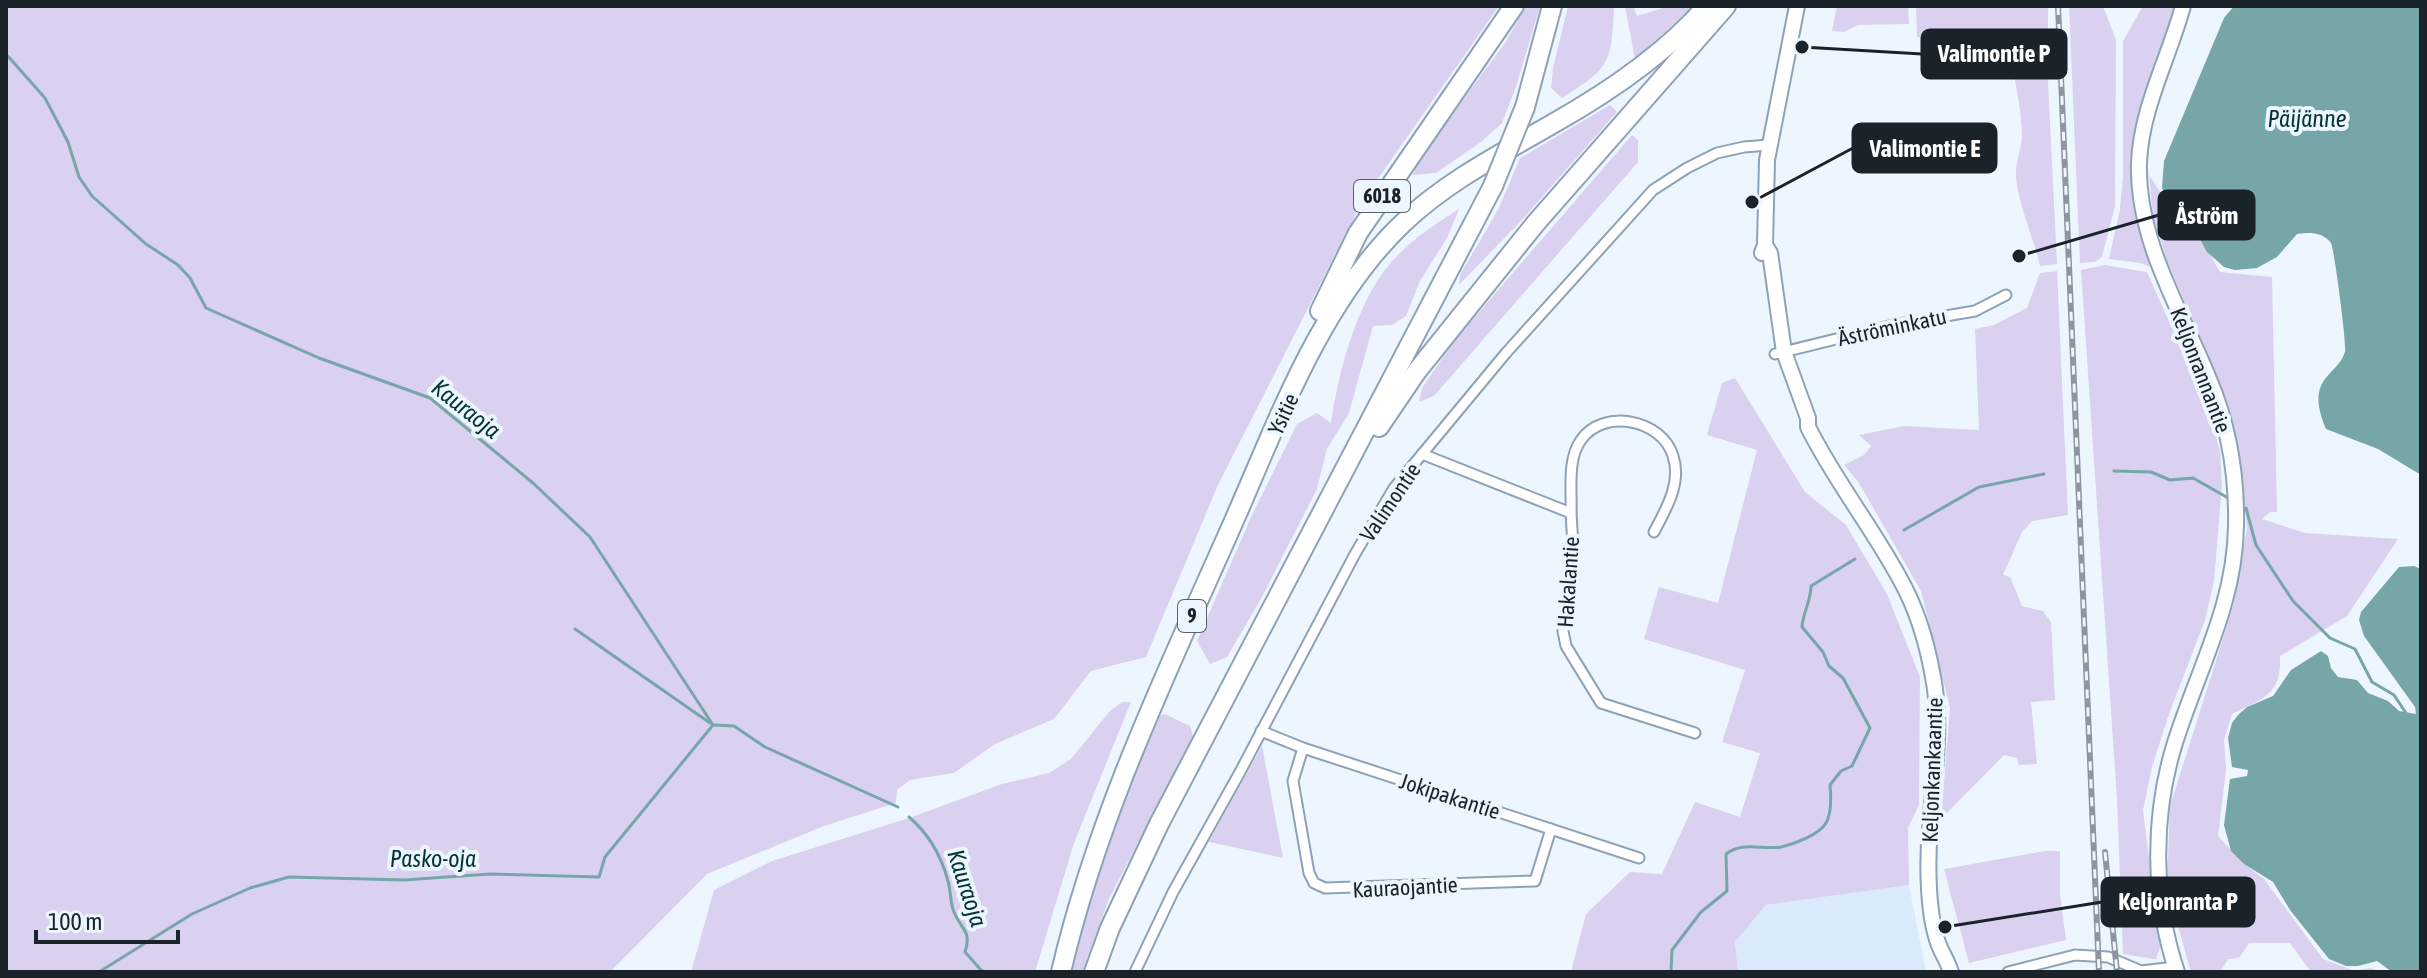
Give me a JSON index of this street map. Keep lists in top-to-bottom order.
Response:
{
  "streets": {
    "highway": ["6018", "Ysitie", "9"],
    "main road": ["Keljonrannantie", "Keljonkankaantie"],
    "street": [
      "Äströminkatu",
      "Valimontie",
      "Hakalantie",
      "Jokipakantie",
      "Kauraojantie"
    ]
  },
  "crossings": [
    ["6018", "Ysitie"],
    ["Äströminkatu", "Keljonkankaantie"],
    ["Valimontie", "Hakalantie"],
    ["Valimontie", "Keljonkankaantie"],
    ["Valimontie", "Jokipakantie"],
    ["Jokipakantie", "Kauraojantie"]
  ],
  "water": ["Päijänne", "Kauraoja", "Pasko-oja"],
  "places": [
    "Valimontie P",
    "Valimontie E",
    "Åström",
    "Keljonranta P"
  ],
  "scale_bar": "100 m"
}
